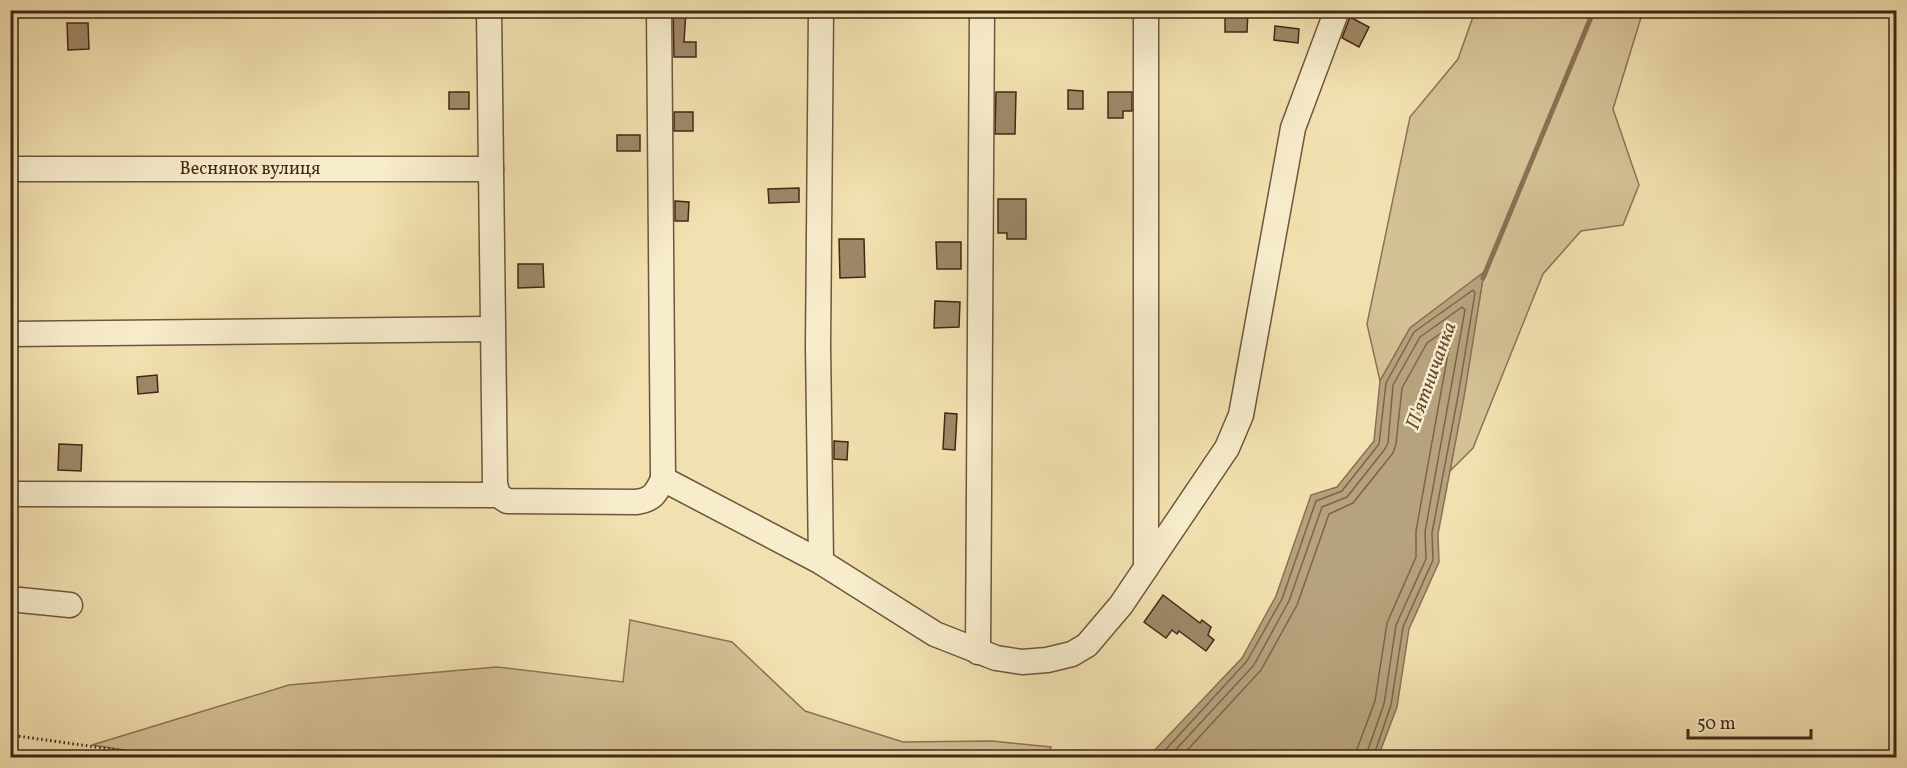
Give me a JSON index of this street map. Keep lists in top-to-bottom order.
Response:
{
  "streets": {
    "street": ["Веснянок вулиця"]
  },
  "water": ["П'ятничанка"],
  "scale_bar": "50 m"
}
